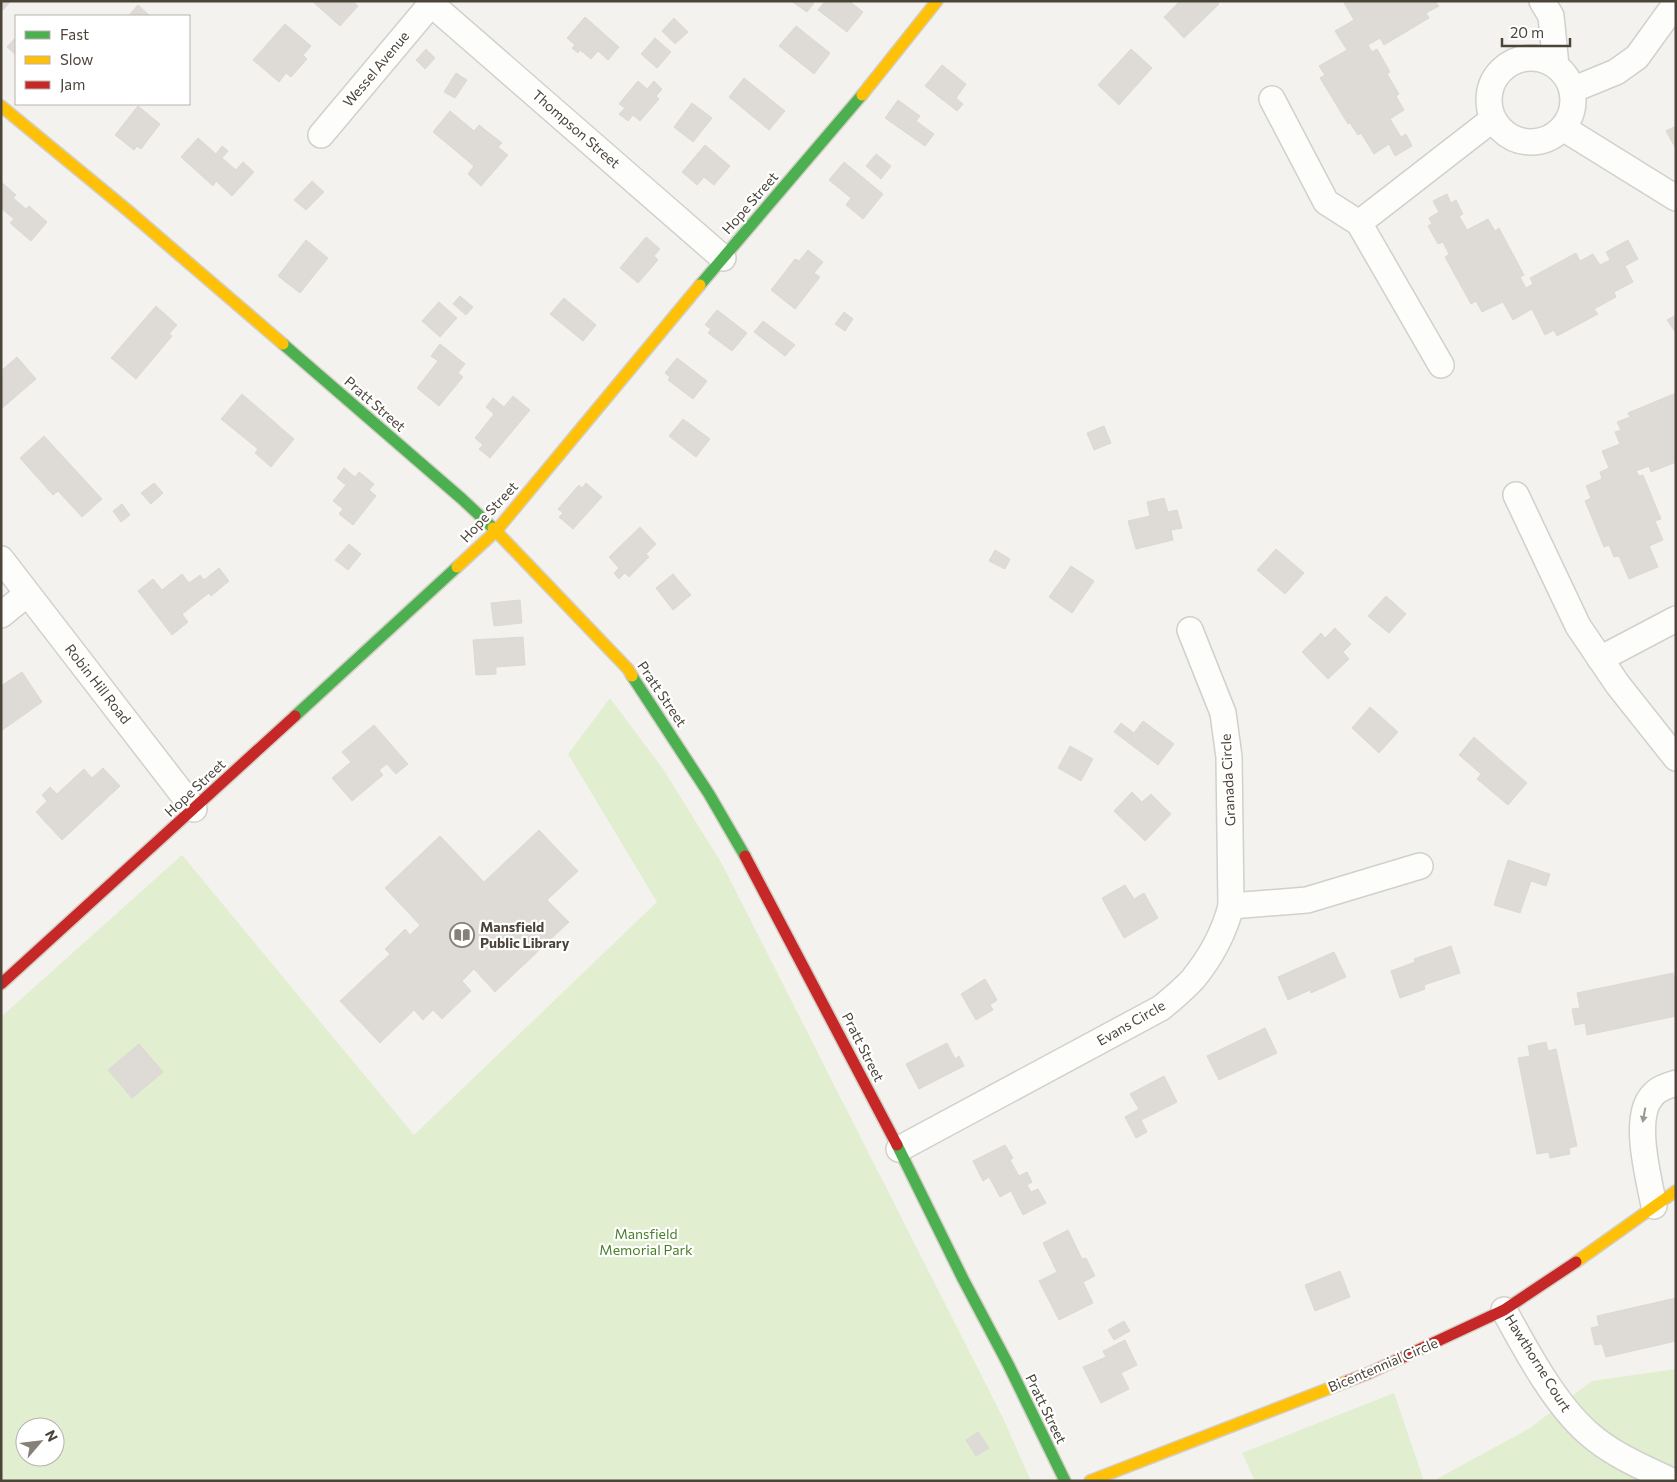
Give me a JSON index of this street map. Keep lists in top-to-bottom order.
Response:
{
  "streets": {
    "main road": ["Hope Street", "Pratt Street", "Bicentennial Circle"],
    "street": [
      "Wessel Avenue",
      "Thompson Street",
      "Robin Hill Road",
      "Granada Circle",
      "Evans Circle",
      "Hawthorne Court"
    ]
  },
  "crossings": [
    ["Wessel Avenue", "Thompson Street"],
    ["Thompson Street", "Hope Street"],
    ["Hope Street", "Pratt Street"],
    ["Hope Street", "Robin Hill Road"],
    ["Pratt Street", "Evans Circle"],
    ["Granada Circle", "Evans Circle"],
    ["Hawthorne Court", "Bicentennial Circle"]
  ],
  "parks": ["Mansfield Memorial Park"],
  "places": {
    "library": ["Mansfield Public Library"]
  },
  "legend": ["Fast", "Slow", "Jam"],
  "scale_bar": "20 m",
  "north": "top right"
}
